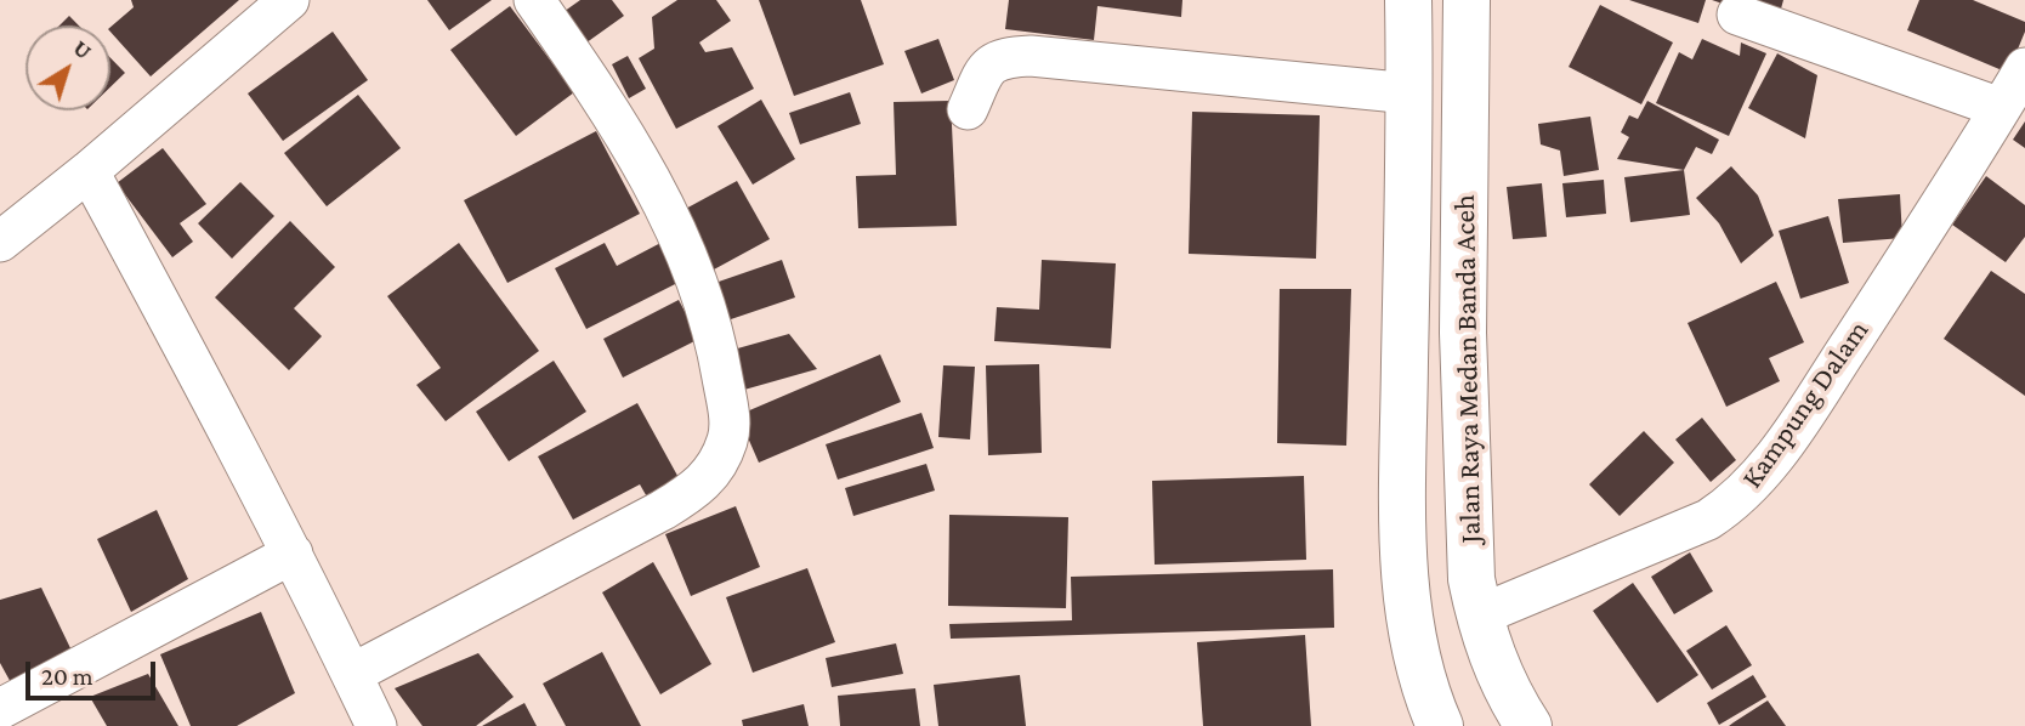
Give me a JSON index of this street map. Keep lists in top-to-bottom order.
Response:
{
  "streets": {
    "highway": ["Jalan Raya Medan Banda Aceh"],
    "street": ["Kampung Dalam"]
  },
  "crossings": [
    ["Jalan Raya Medan Banda Aceh", "Kampung Dalam"]
  ],
  "scale_bar": "20 m",
  "north": "top right"
}
